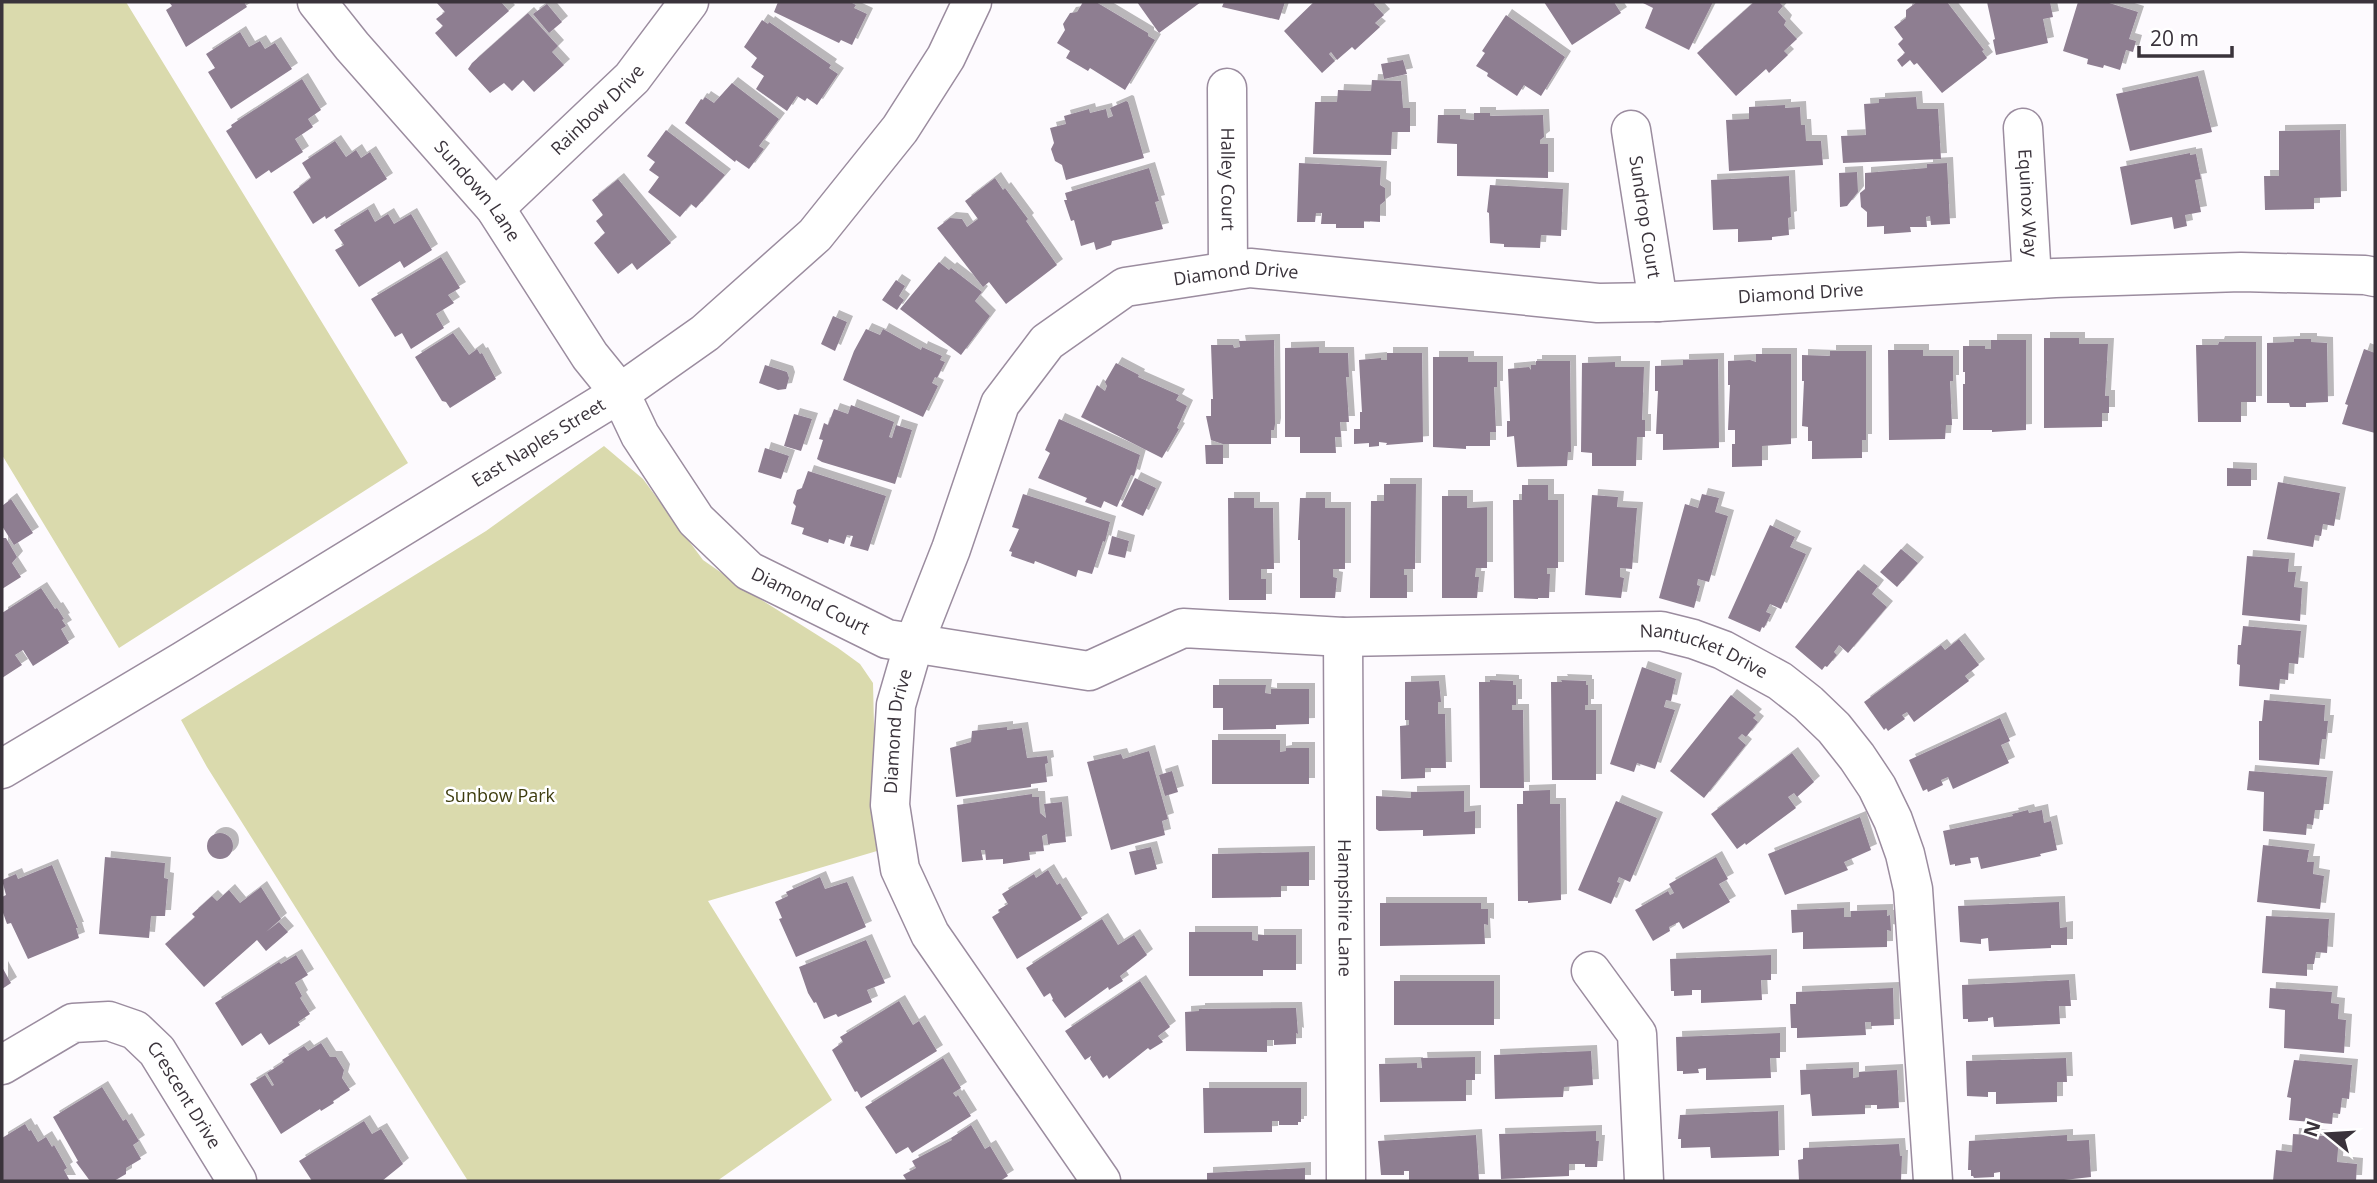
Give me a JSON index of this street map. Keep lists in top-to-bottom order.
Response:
{
  "streets": {
    "street": [
      "Rainbow Drive",
      "Halley Court",
      "Sundown Lane",
      "Equinox Way",
      "Sundrop Court",
      "Diamond Drive",
      "East Naples Street",
      "Diamond Court",
      "Nantucket Drive",
      "Hampshire Lane",
      "Crescent Drive"
    ]
  },
  "crossings": [
    ["Rainbow Drive", "Sundown Lane"],
    ["Halley Court", "Diamond Drive"],
    ["Sundown Lane", "East Naples Street"],
    ["Sundown Lane", "Diamond Court"],
    ["Equinox Way", "Diamond Drive"],
    ["Sundrop Court", "Diamond Drive"],
    ["Diamond Drive", "Diamond Court"],
    ["East Naples Street", "Diamond Court"],
    ["Diamond Court", "Nantucket Drive"],
    ["Nantucket Drive", "Hampshire Lane"]
  ],
  "parks": ["Sunbow Park"],
  "scale_bar": "20 m",
  "north": "left"
}
